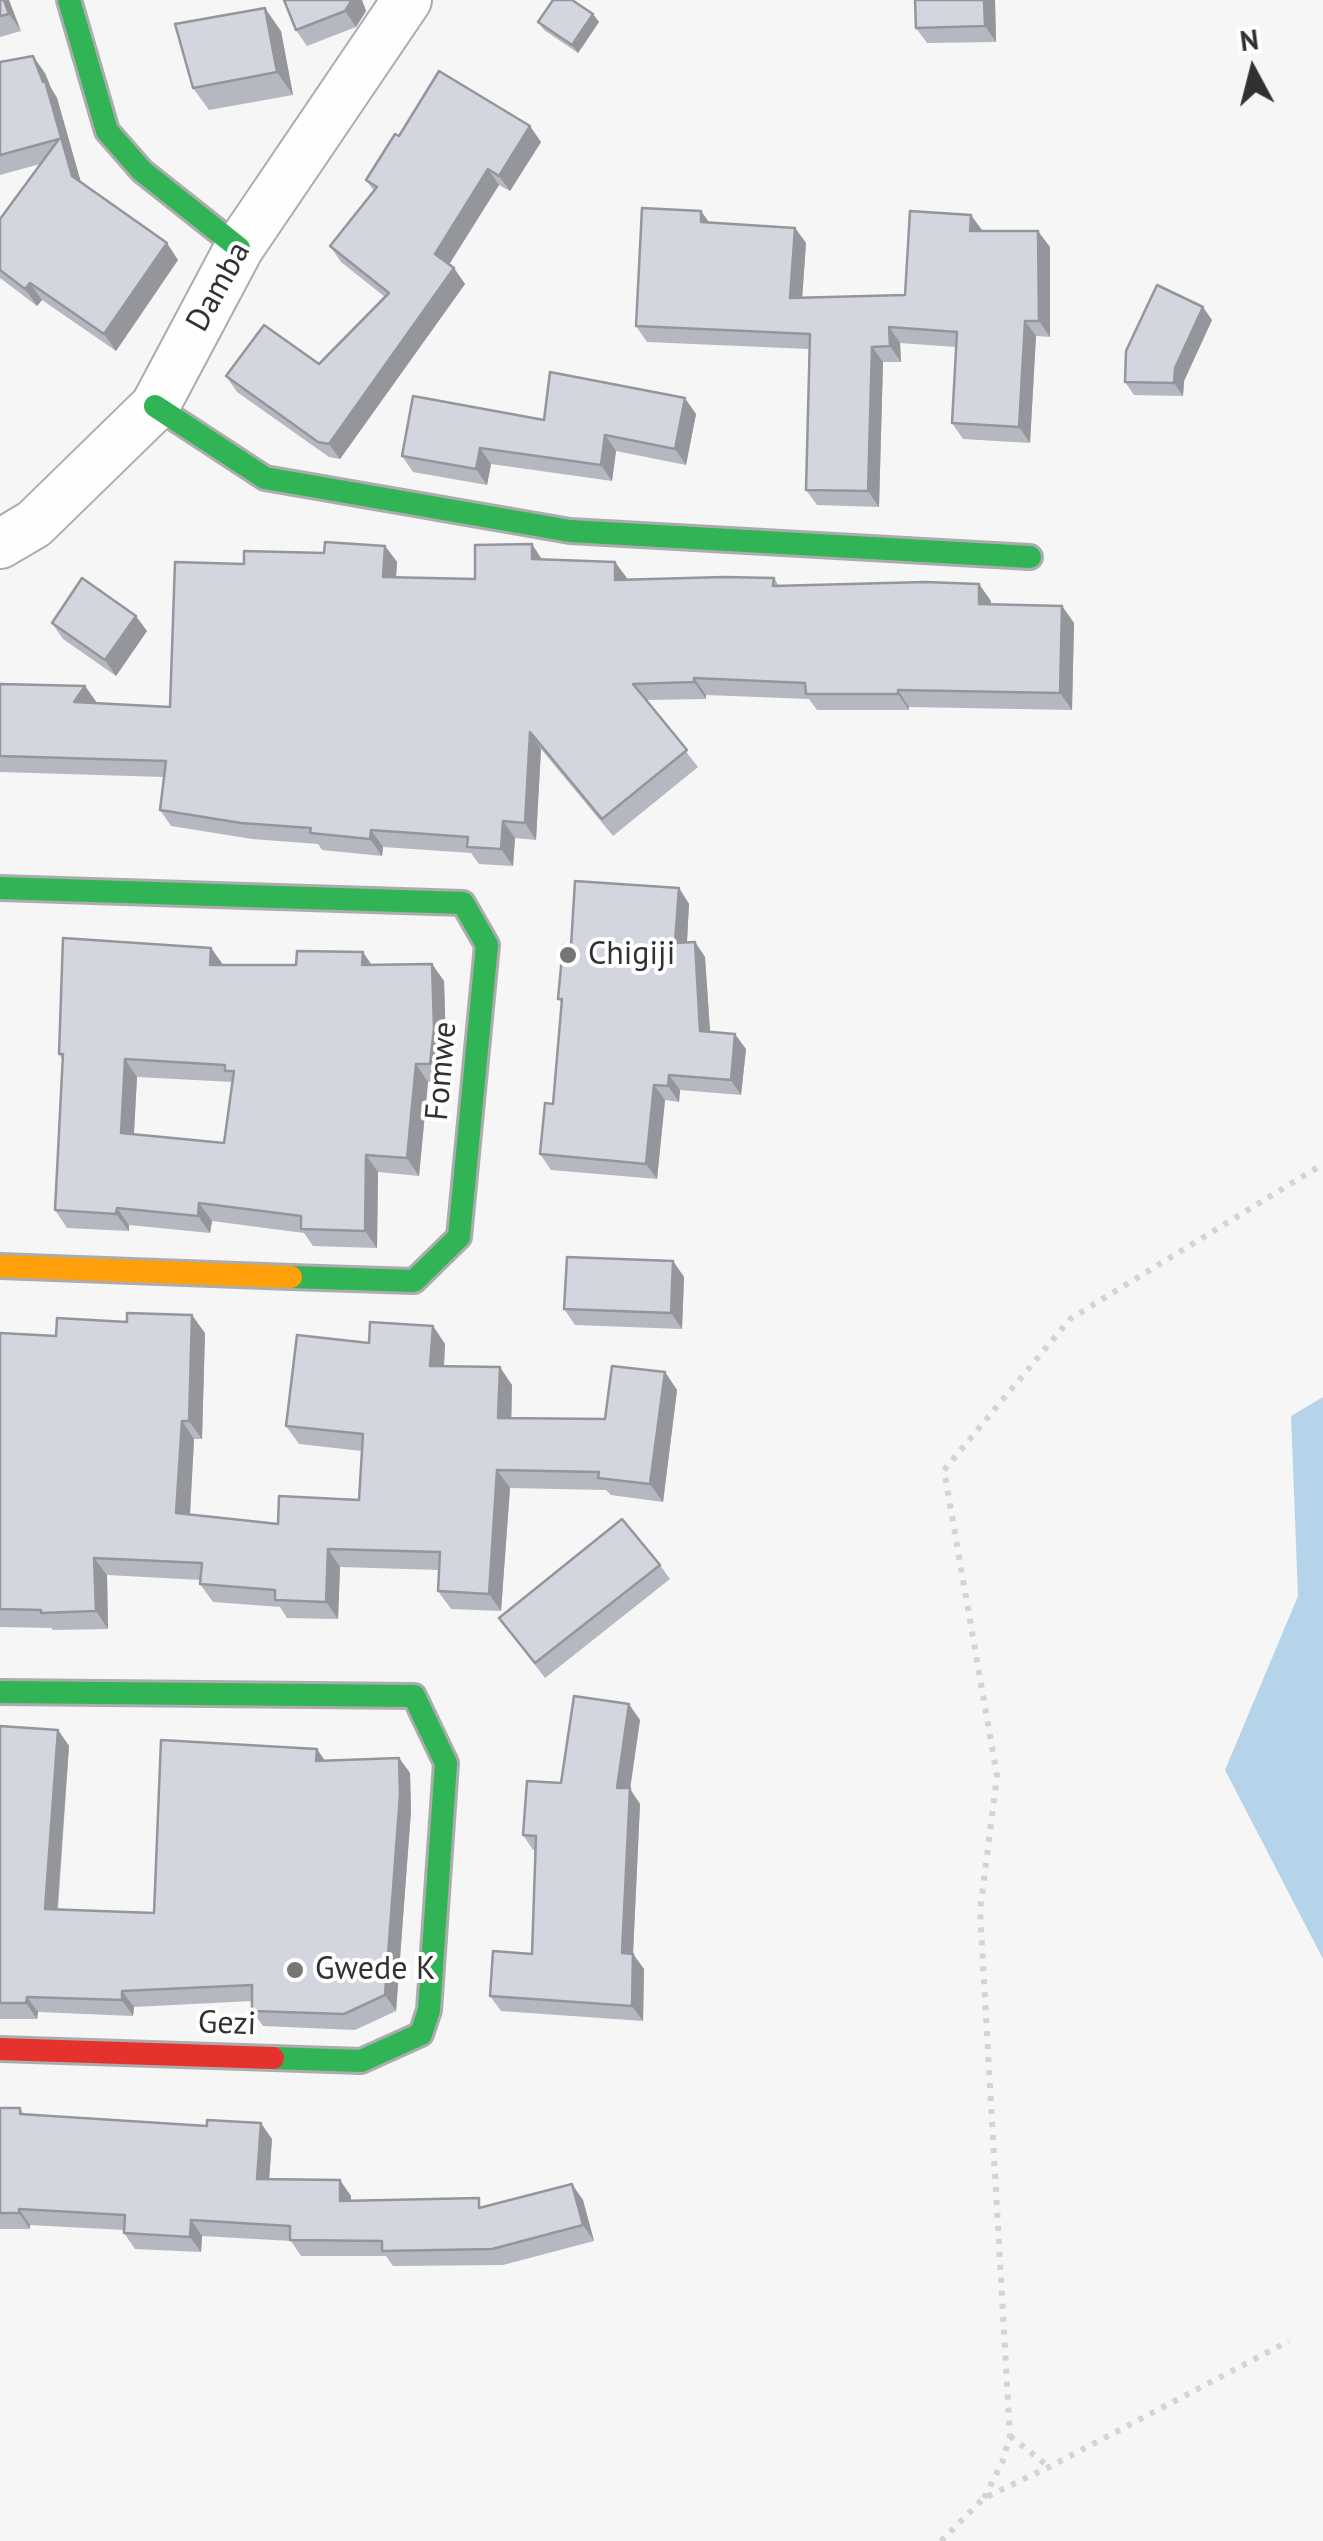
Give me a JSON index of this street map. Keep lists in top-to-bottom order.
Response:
{
  "streets": {
    "street": ["Damba", "Fomwe", "Gezi"]
  },
  "places": ["Chigiji", "Gwede K"],
  "north": "top"
}
